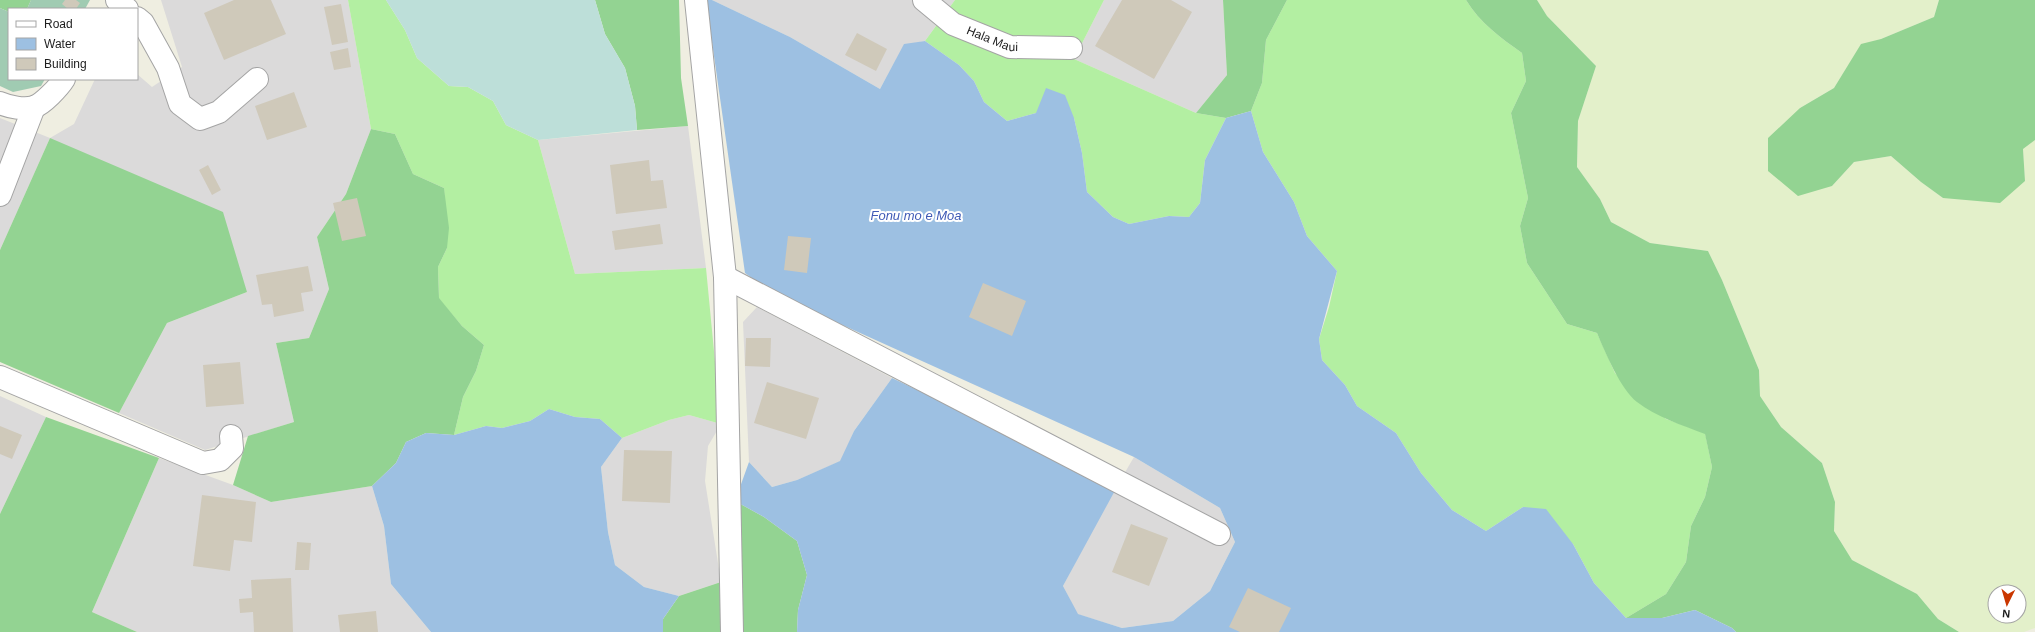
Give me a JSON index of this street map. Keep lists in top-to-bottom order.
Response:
{
  "streets": {
    "street": ["Hala Maui"]
  },
  "water": ["Fonu mo e Moa"],
  "legend": ["Road", "Water", "Building"],
  "north": "bottom"
}
